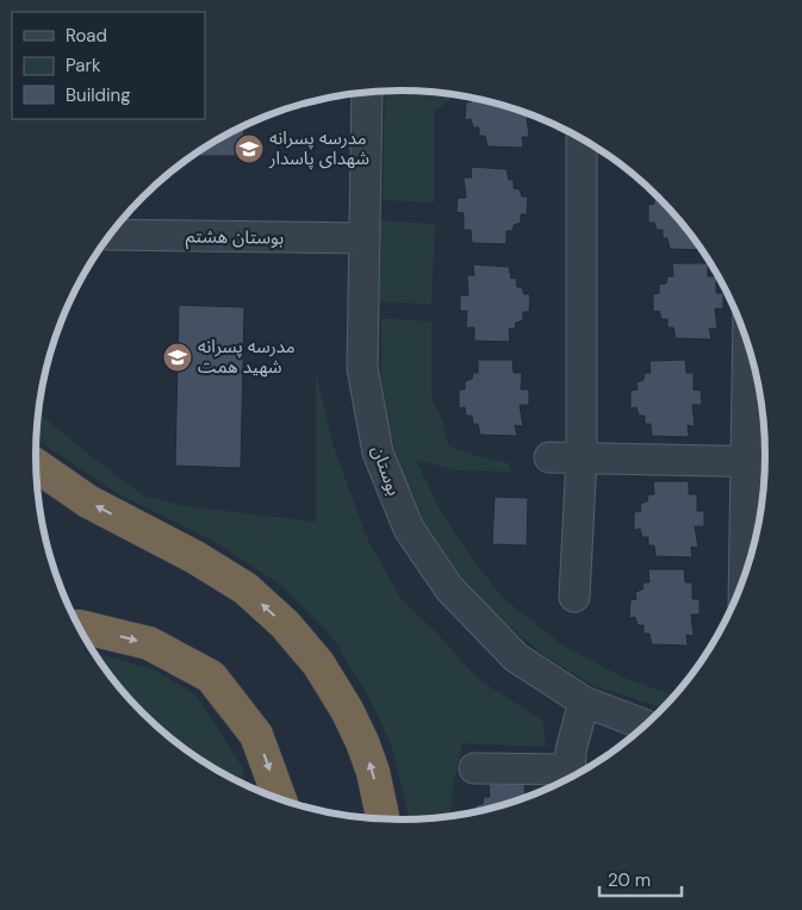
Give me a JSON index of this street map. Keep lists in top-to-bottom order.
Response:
{
  "streets": {
    "street": ["بوستان هشتم", "بوستان"]
  },
  "crossings": [
    ["بوستان هشتم", "بوستان"]
  ],
  "places": {
    "school or university": ["مدرسه پسرانه شهدای پاسدار", "مدرسه پسرانه شهید همت"]
  },
  "legend": ["Road", "Park", "Building"],
  "scale_bar": "20 m"
}
